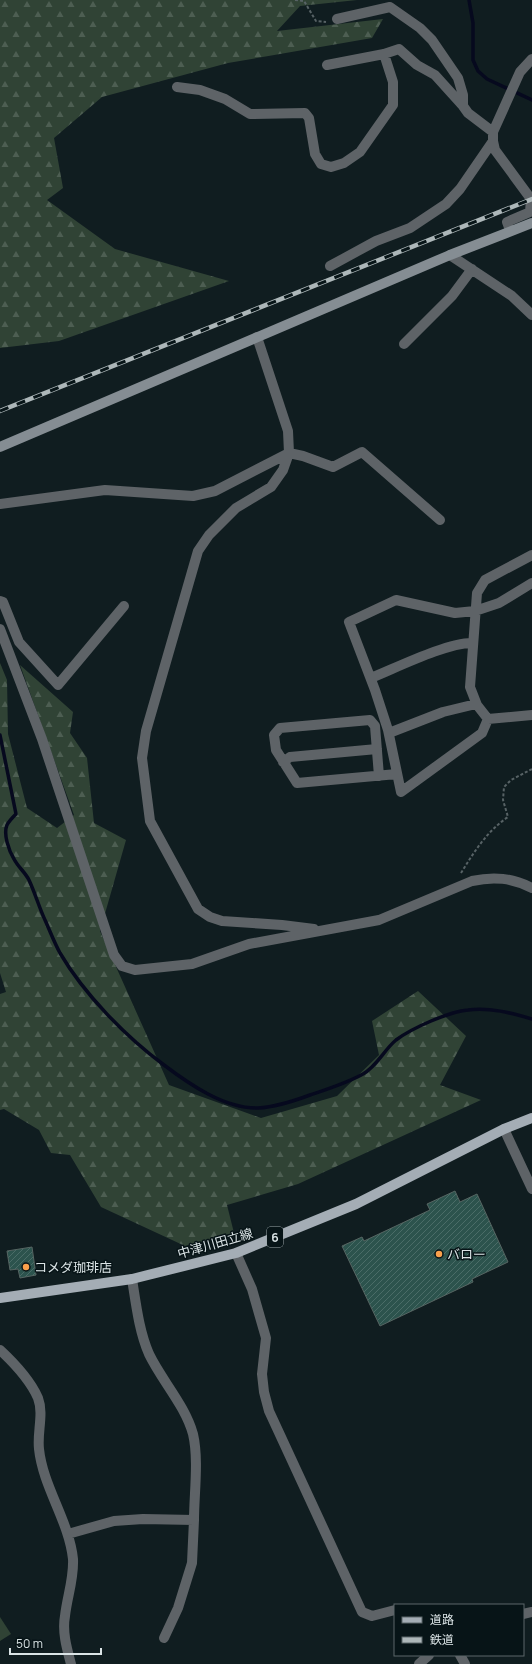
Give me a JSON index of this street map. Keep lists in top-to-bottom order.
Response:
{
  "streets": {
    "main road": ["6", "中津川田立線"]
  },
  "places": ["バロー", "コメダ珈琲店"],
  "legend": ["道路", "鉄道"],
  "scale_bar": "50 m"
}
